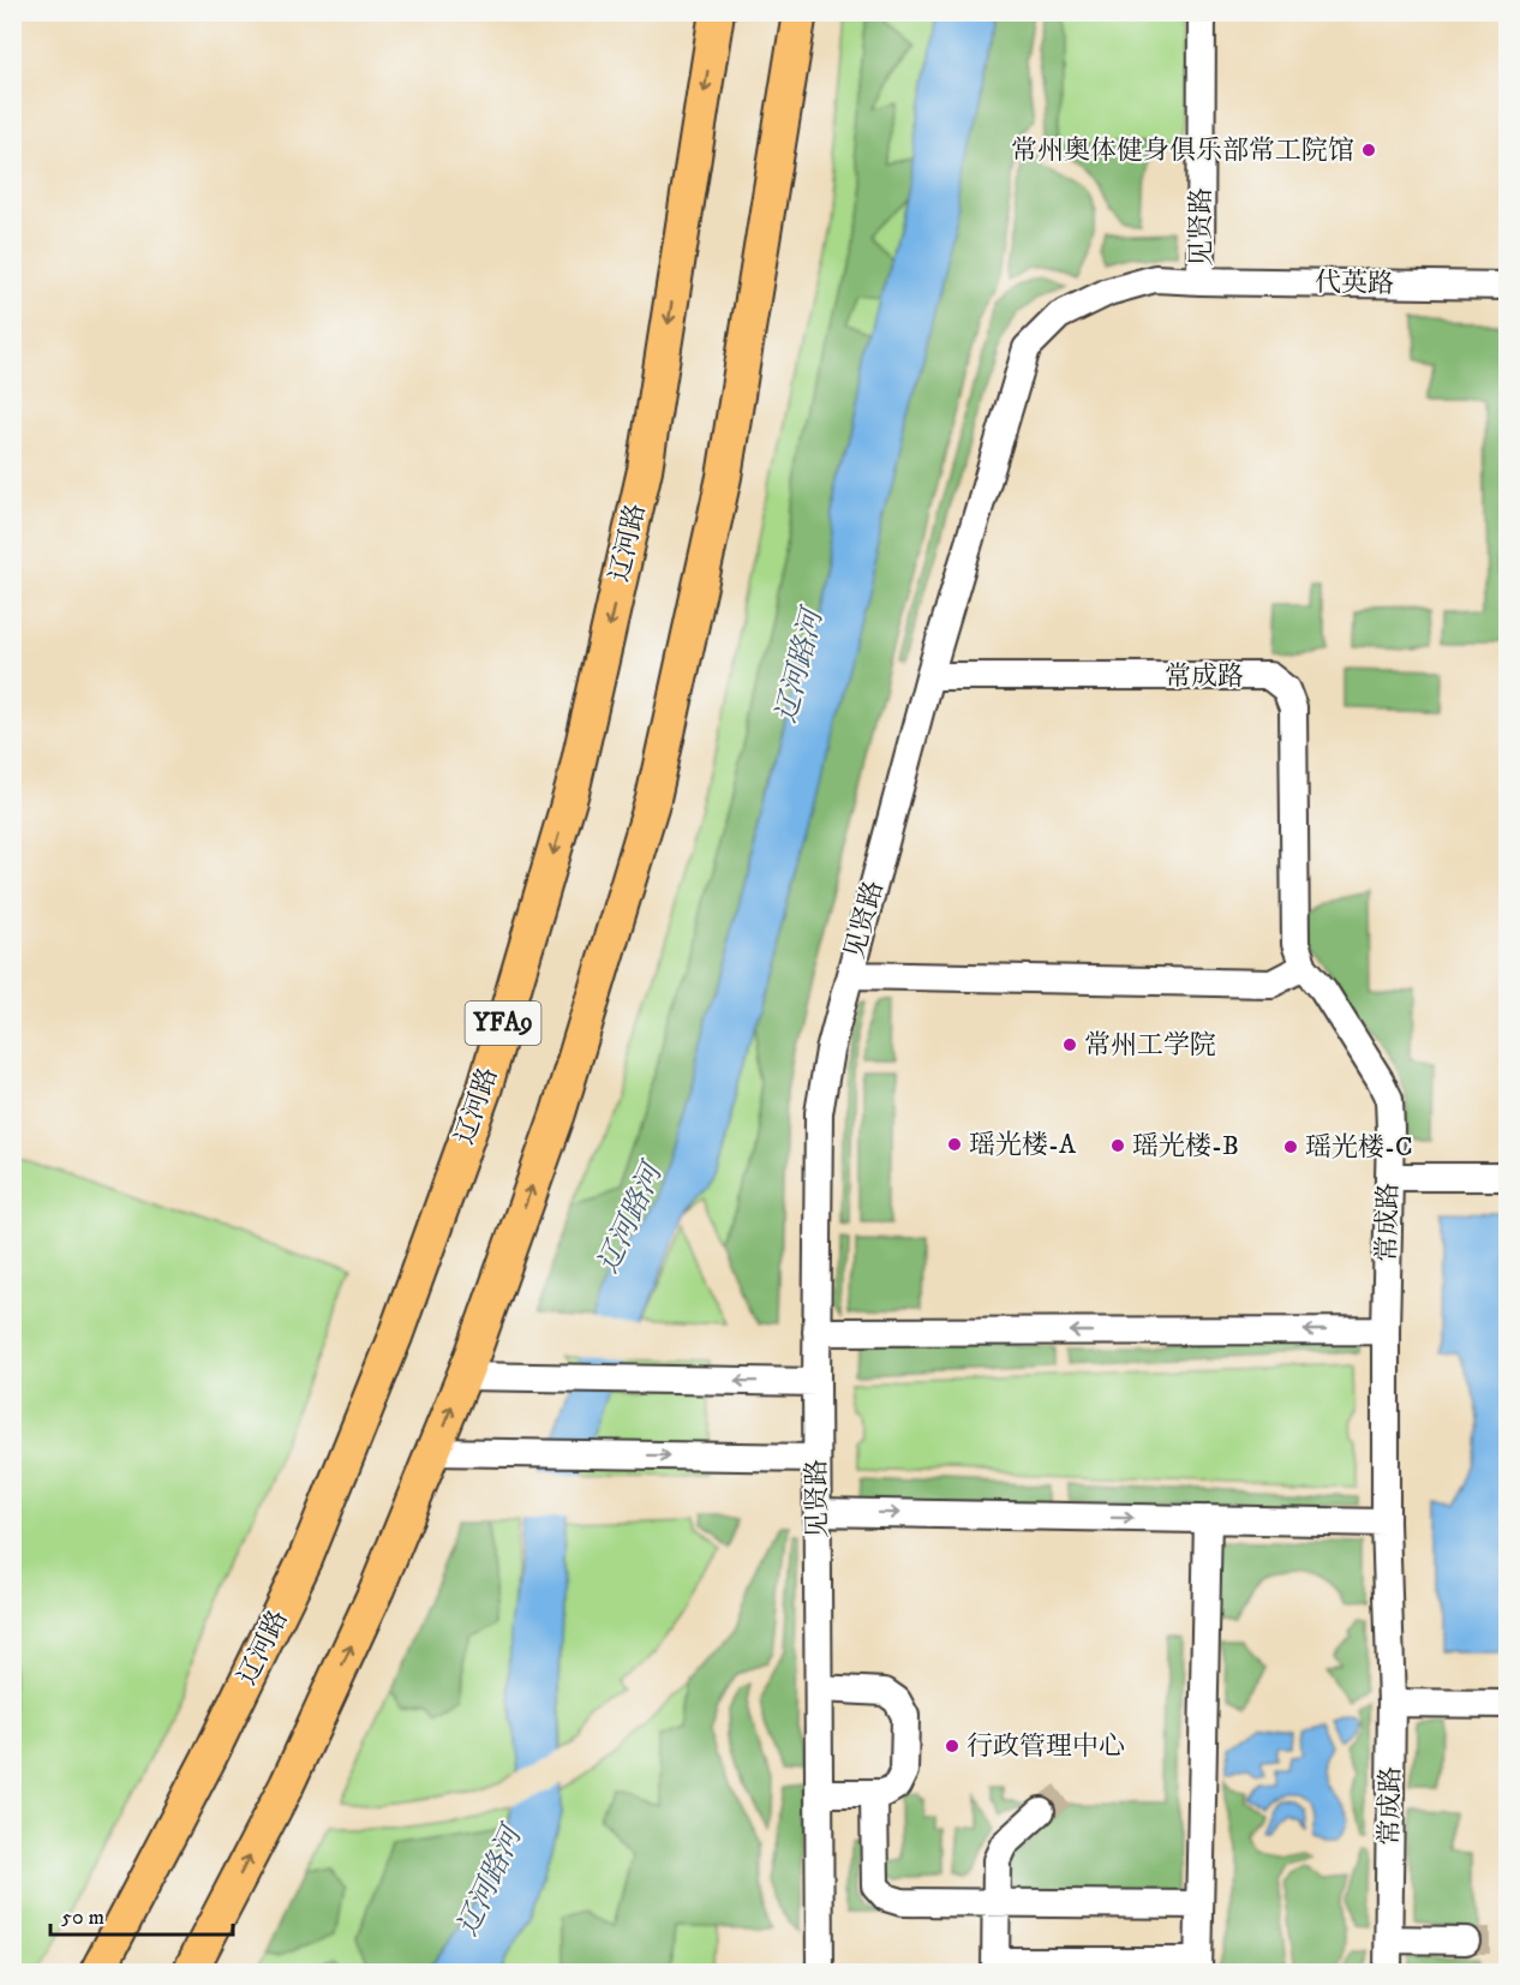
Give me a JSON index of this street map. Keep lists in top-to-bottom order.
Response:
{
  "streets": {
    "main road": ["辽河路", "YFA9"],
    "lane": ["见贤路", "代英路", "常成路"]
  },
  "crossings": [
    ["见贤路", "代英路"],
    ["见贤路", "常成路"]
  ],
  "water": ["辽河路河"],
  "places": [
    "常州奥体健身俱乐部常工院馆",
    "常州工学院",
    "瑶光楼-A",
    "瑶光楼-B",
    "瑶光楼-C",
    "行政管理中心"
  ],
  "scale_bar": "50 m"
}
